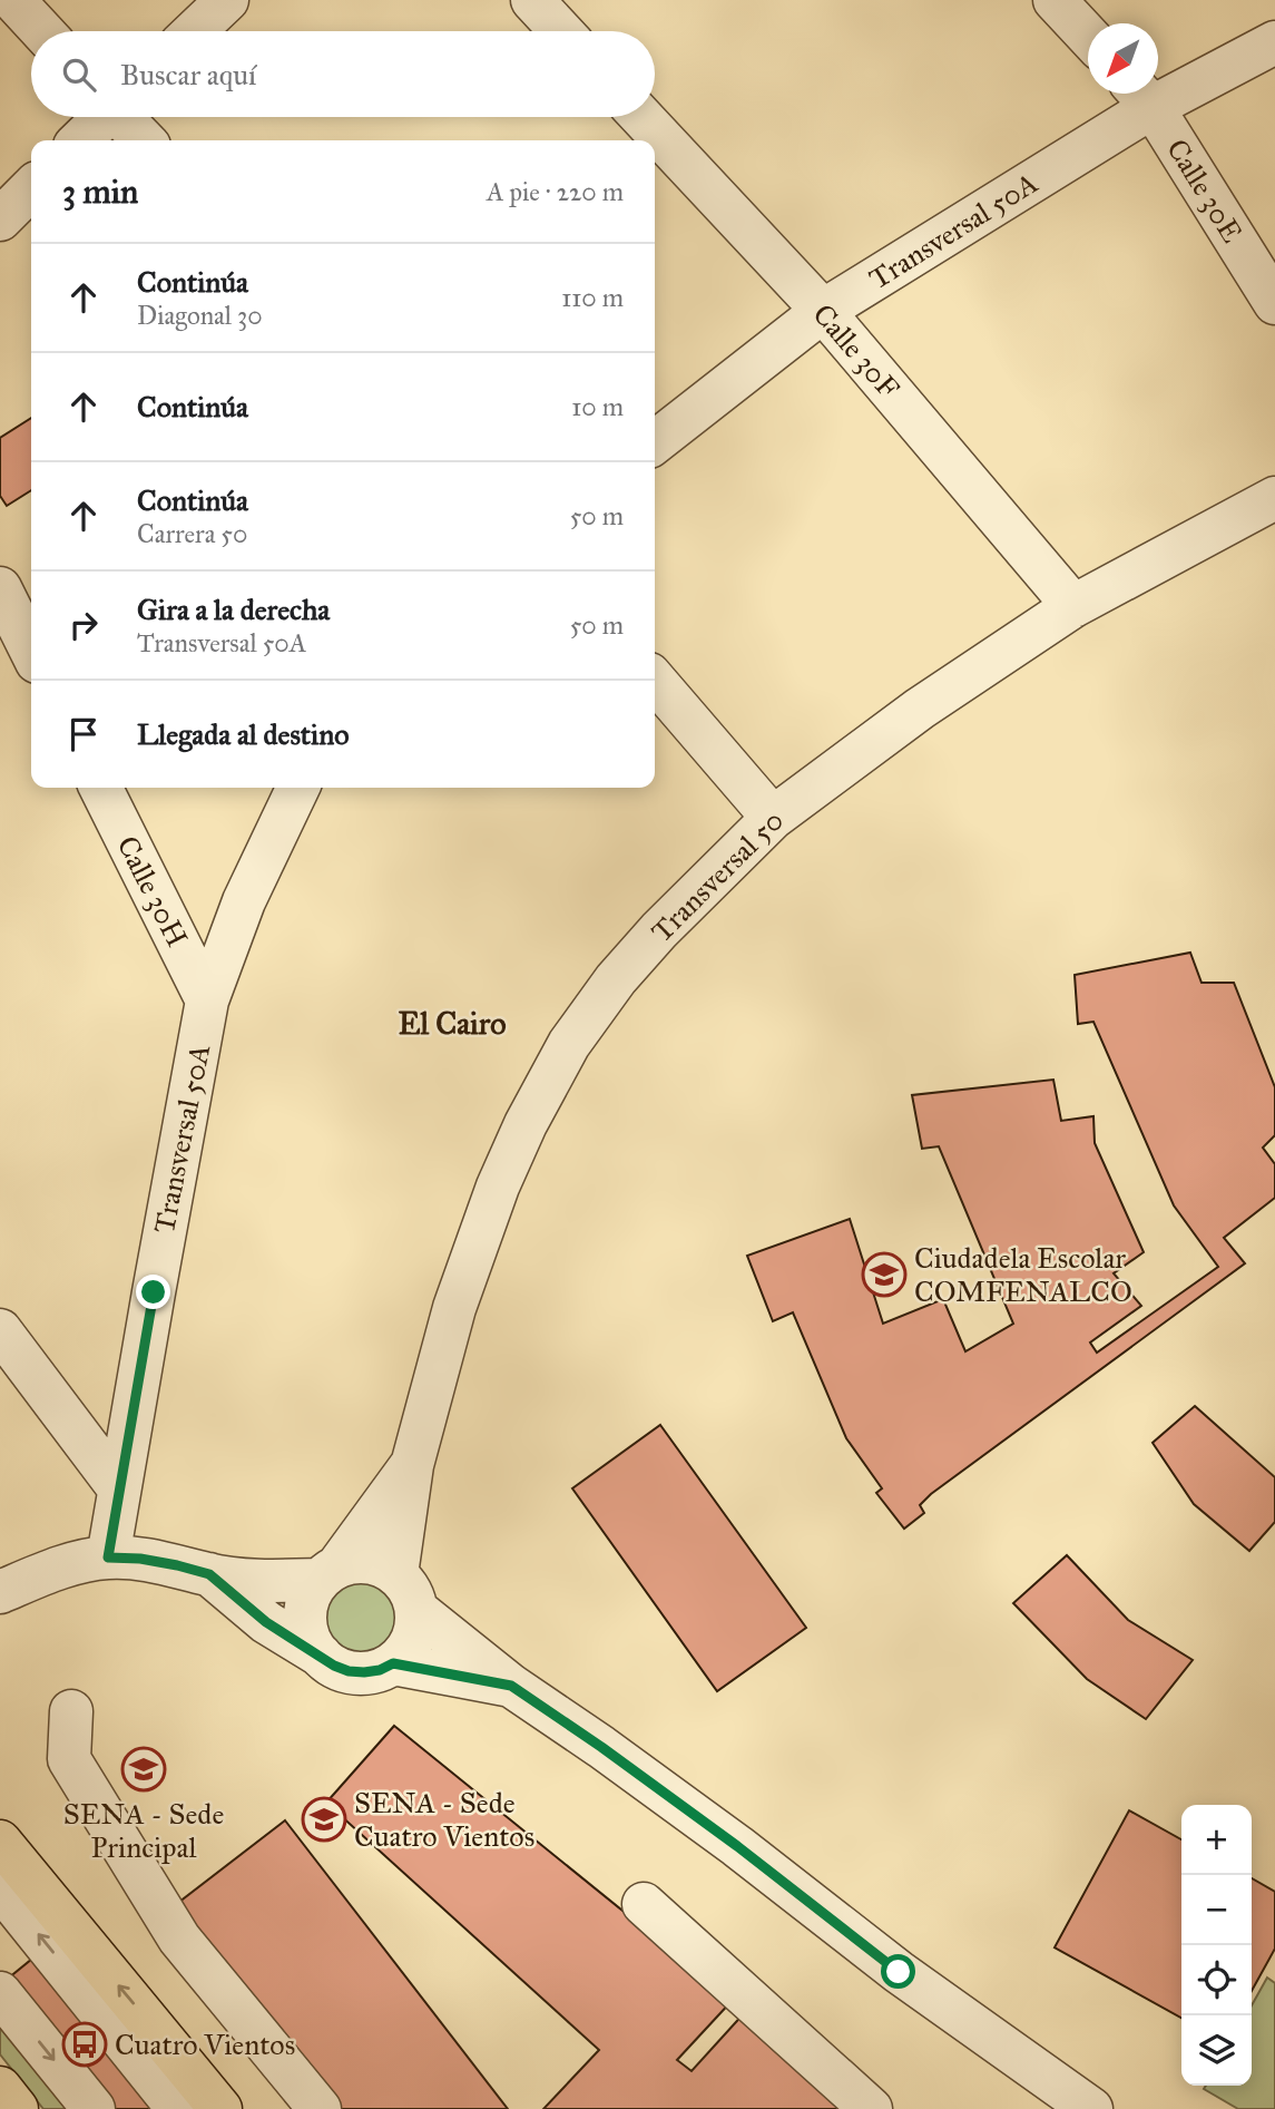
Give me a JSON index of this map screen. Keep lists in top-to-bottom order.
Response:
{
  "streets": {
    "street": [
      "Calle 30E",
      "Transversal 50A",
      "Calle 30F",
      "Transversal 50",
      "Calle 30H"
    ]
  },
  "crossings": [
    ["Calle 30E", "Transversal 50A"],
    ["Transversal 50A", "Calle 30F"],
    ["Transversal 50A", "Calle 30H"],
    ["Calle 30F", "Transversal 50"]
  ],
  "districts": ["El Cairo"],
  "places": {
    "school or university": ["Ciudadela Escolar COMFENALCO", "SENA - Sede Principal", "SENA - Sede Cuatro Vientos"],
    "bus stop": ["Cuatro Vientos"]
  },
  "north": "bottom left",
  "page": {
    "search": "Buscar aquí",
    "heading": ["3 min", "A pie · 220 m"],
    "list": [
      ["Continúa", "Diagonal 30", "110 m"],
      ["Continúa", "10 m"],
      ["Continúa", "Carrera 50", "50 m"],
      ["Gira a la derecha", "Transversal 50A", "50 m"],
      "Llegada al destino"
    ],
    "map_buttons": ["+", "−"]
  }
}
